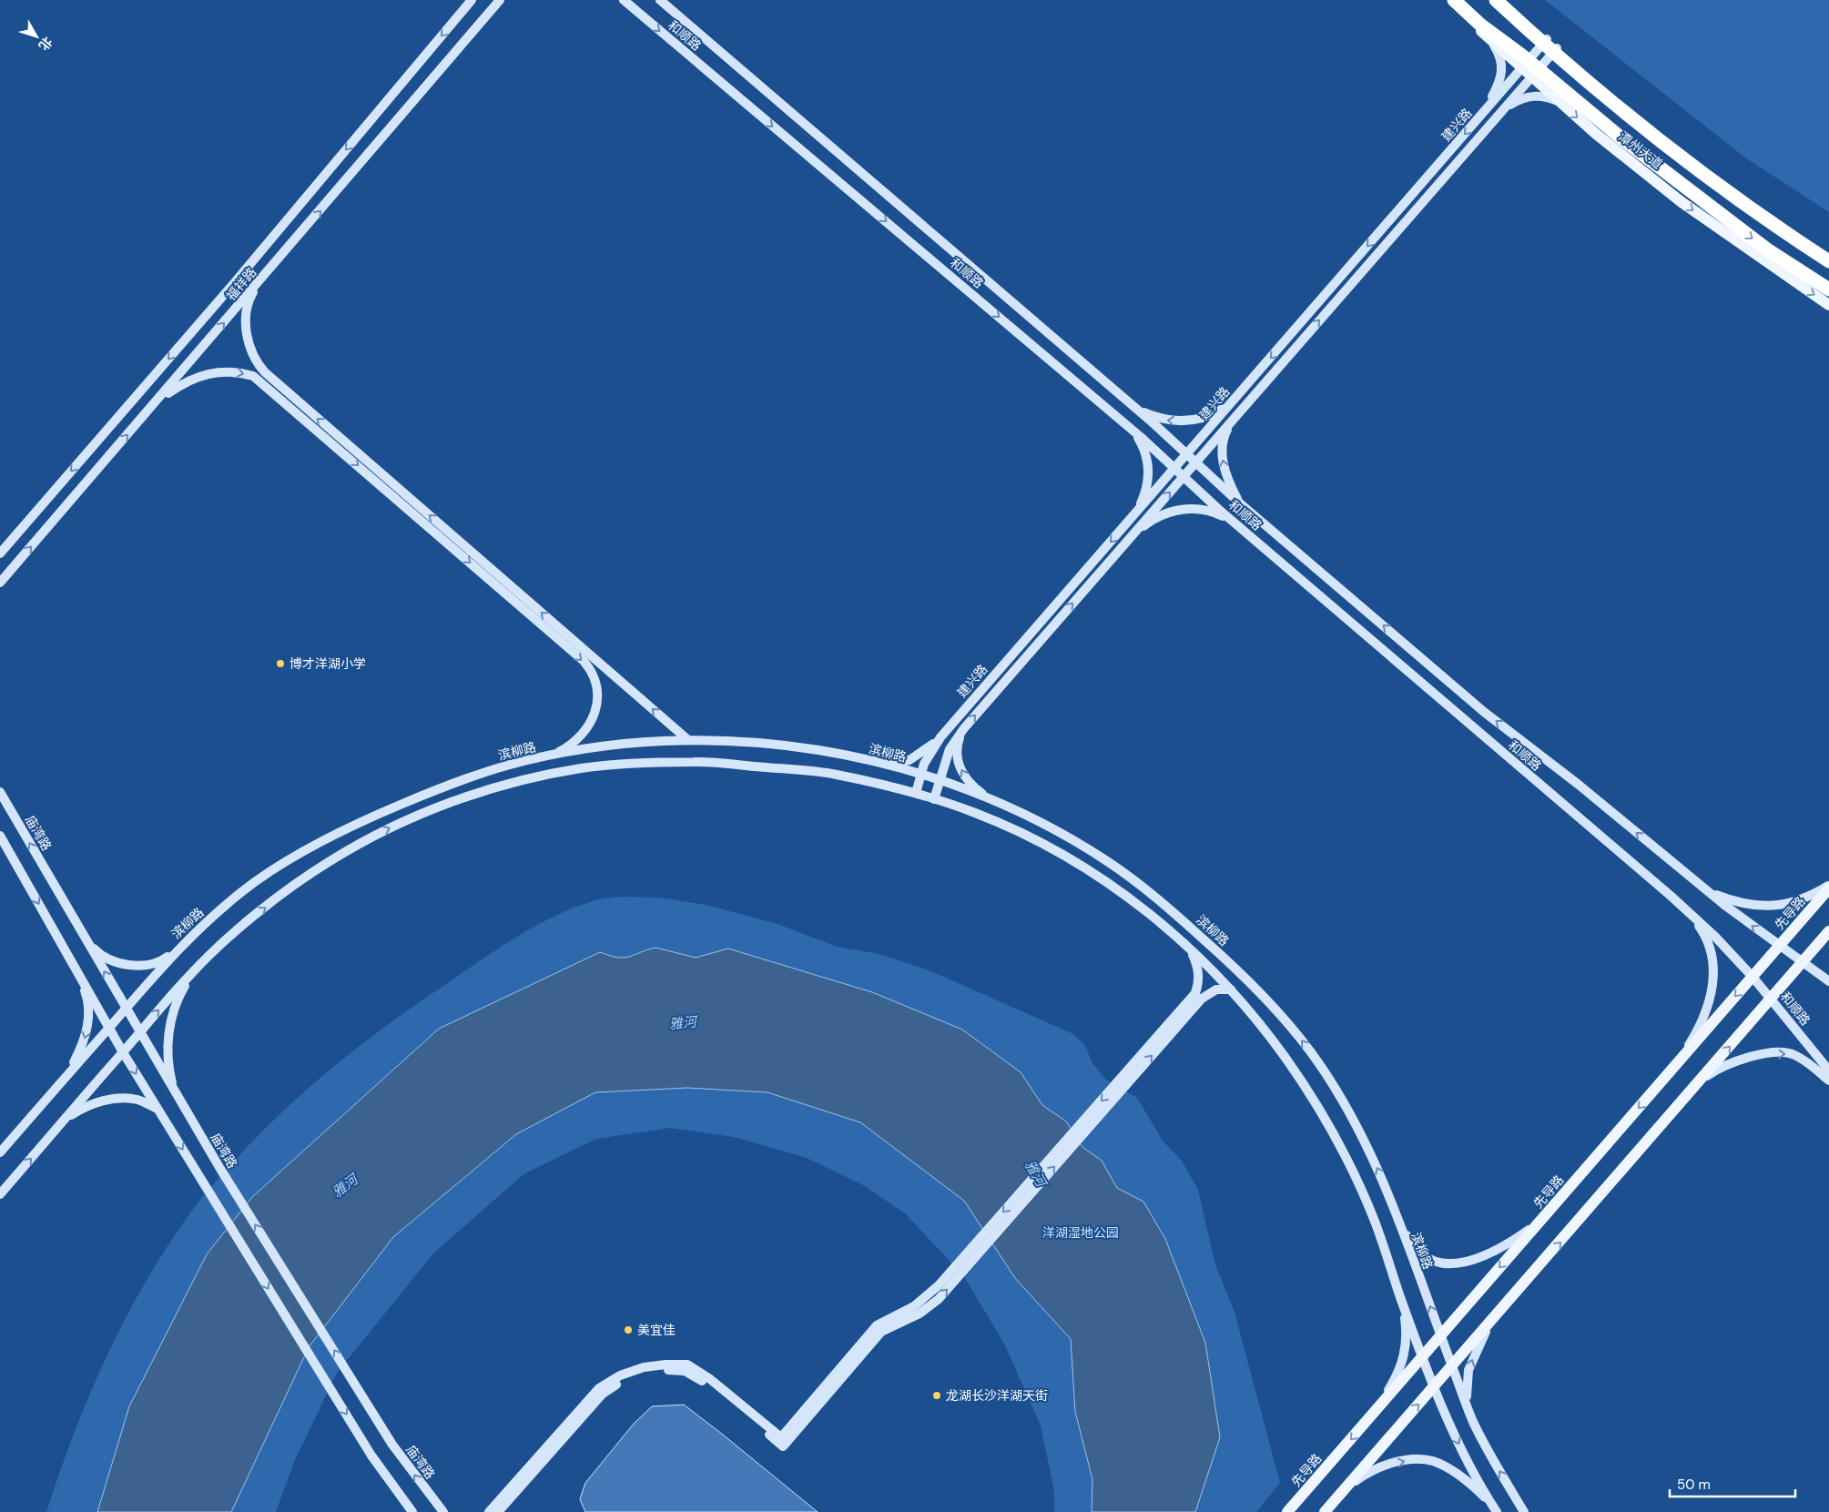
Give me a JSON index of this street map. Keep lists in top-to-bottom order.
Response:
{
  "streets": {
    "highway": ["潭州大道"],
    "main road": [
      "和顺路",
      "建兴路",
      "福祥路",
      "滨柳路",
      "庙湾路",
      "先导路"
    ]
  },
  "crossings": [
    ["和顺路", "建兴路"],
    ["和顺路", "先导路"],
    ["建兴路", "潭州大道"],
    ["建兴路", "滨柳路"],
    ["滨柳路", "庙湾路"],
    ["滨柳路", "先导路"]
  ],
  "water": ["雅河"],
  "parks": ["洋湖湿地公园"],
  "places": ["博才洋湖小学", "美宜佳", "龙湖长沙洋湖天街"],
  "scale_bar": "50 m",
  "north": "bottom right"
}
